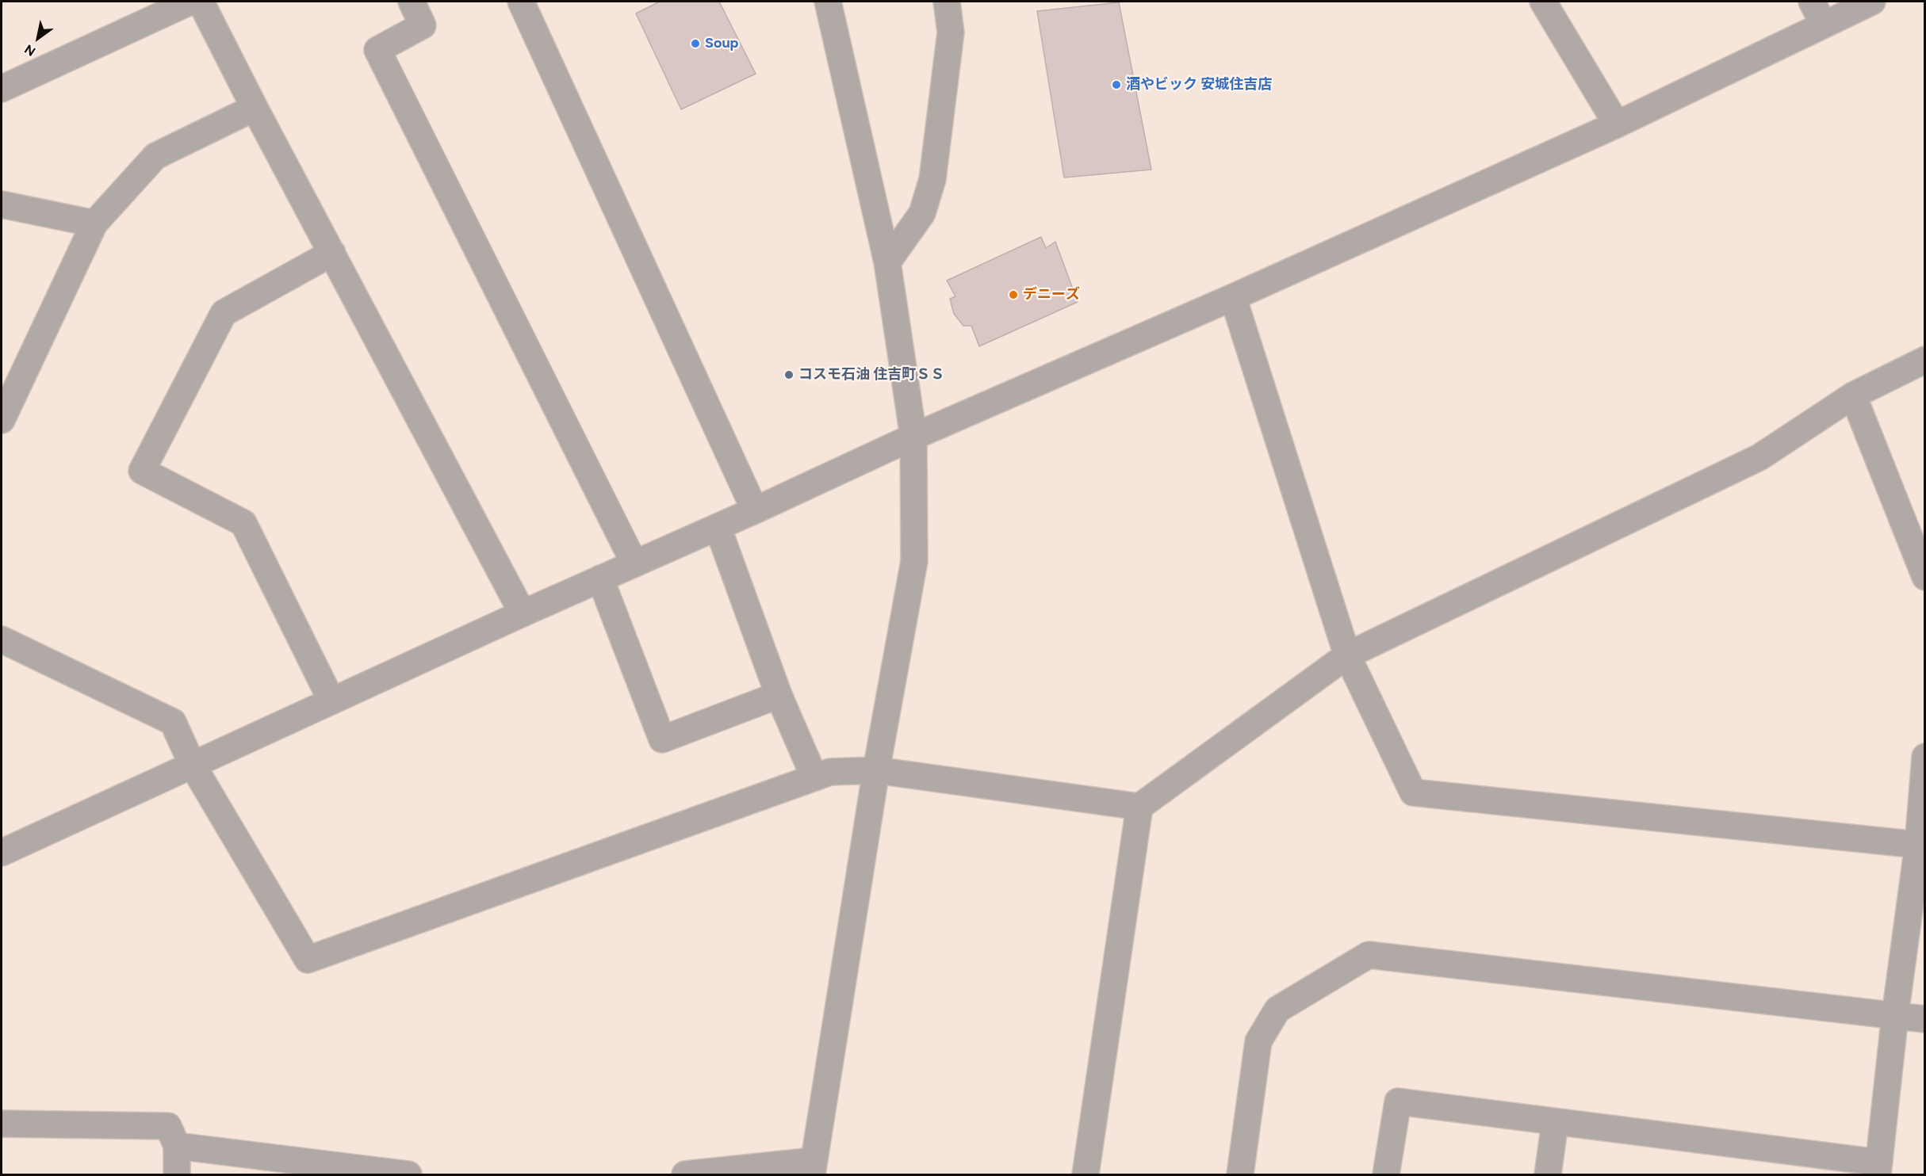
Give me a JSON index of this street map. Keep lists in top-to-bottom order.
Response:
{
  "places": [
    "Soup",
    "酒やビック 安城住吉店",
    "デニーズ",
    "コスモ石油 住吉町ＳＳ"
  ],
  "north": "bottom left"
}
